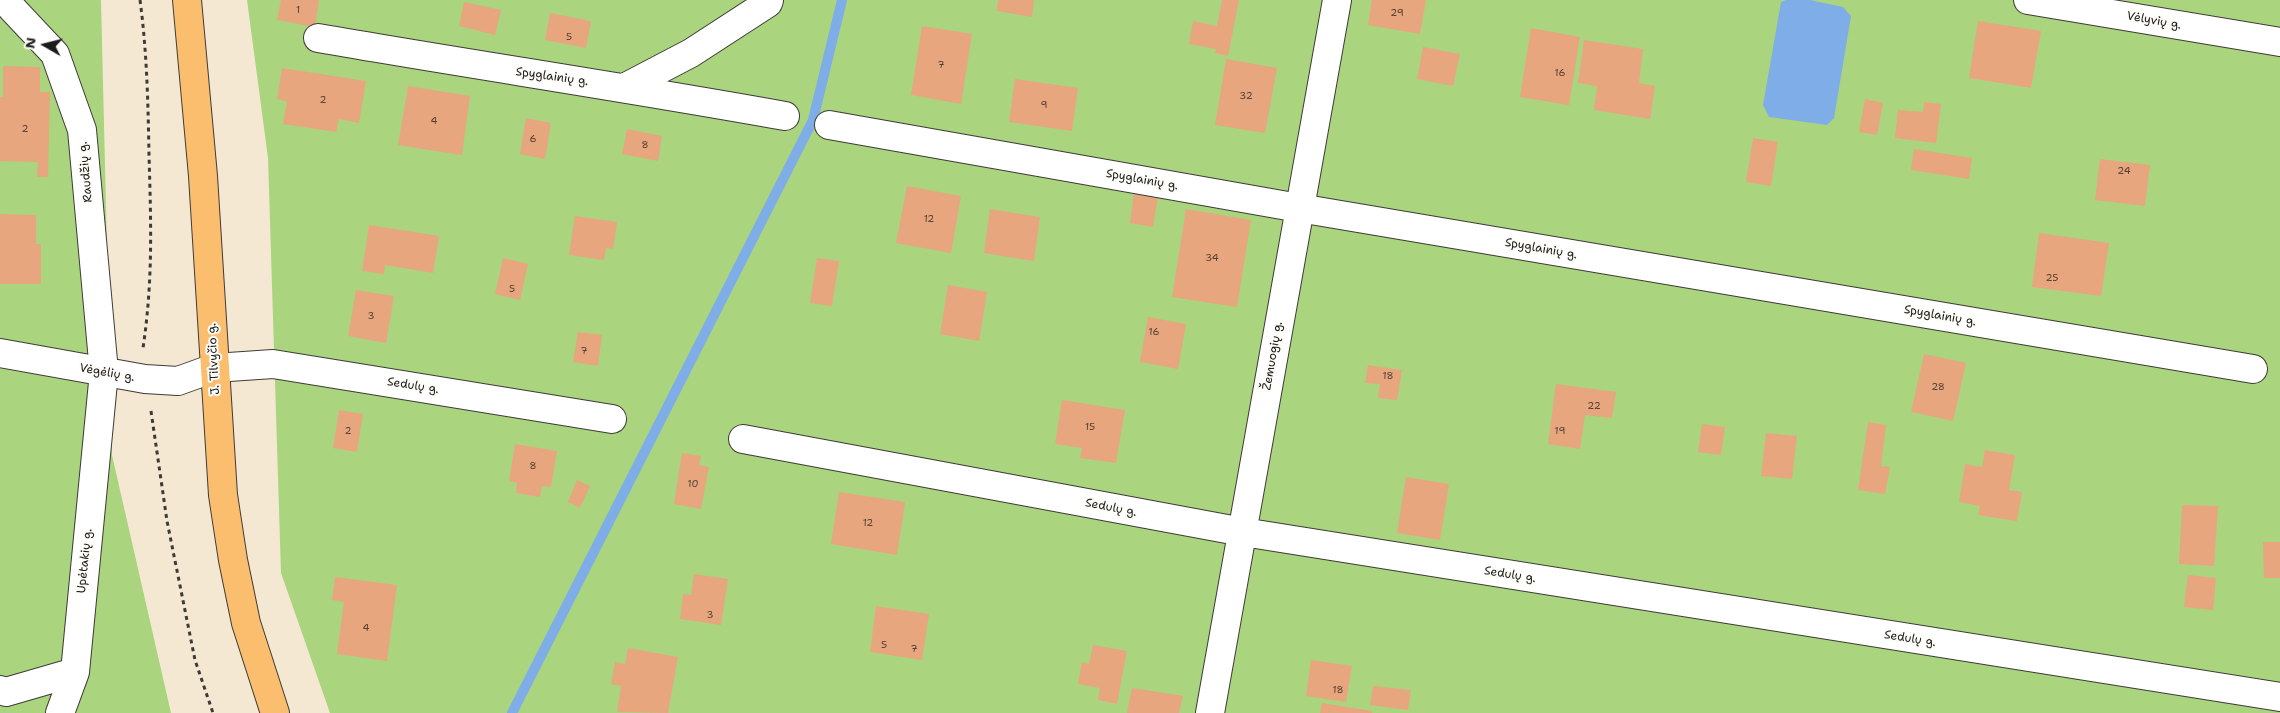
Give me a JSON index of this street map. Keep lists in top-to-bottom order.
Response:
{
  "streets": {
    "main road": ["J. Tilvyčio g."],
    "street": [
      "Vėlyvių g.",
      "Spyglainių g.",
      "Raudžių g.",
      "Žemuogių g.",
      "Vėgėlių g.",
      "Sedulų g.",
      "Upėtakių g."
    ]
  },
  "crossings": [
    ["Spyglainių g.", "Žemuogių g."],
    ["Raudžių g.", "Vėgėlių g."],
    ["Raudžių g.", "Upėtakių g."],
    ["Žemuogių g.", "Sedulų g."],
    ["J. Tilvyčio g.", "Vėgėlių g."],
    ["J. Tilvyčio g.", "Sedulų g."],
    ["Vėgėlių g.", "Sedulų g."],
    ["Vėgėlių g.", "Upėtakių g."]
  ],
  "house_numbers": [
    "1",
    "29",
    "5",
    "7",
    "16",
    "32",
    "2",
    "9",
    "4",
    "2",
    "6",
    "8",
    "24",
    "12",
    "34",
    "25",
    "5",
    "3",
    "16",
    "7",
    "18",
    "28",
    "22",
    "15",
    "2",
    "19",
    "8",
    "10",
    "12",
    "3",
    "4",
    "5",
    "7",
    "18"
  ],
  "north": "left"
}
